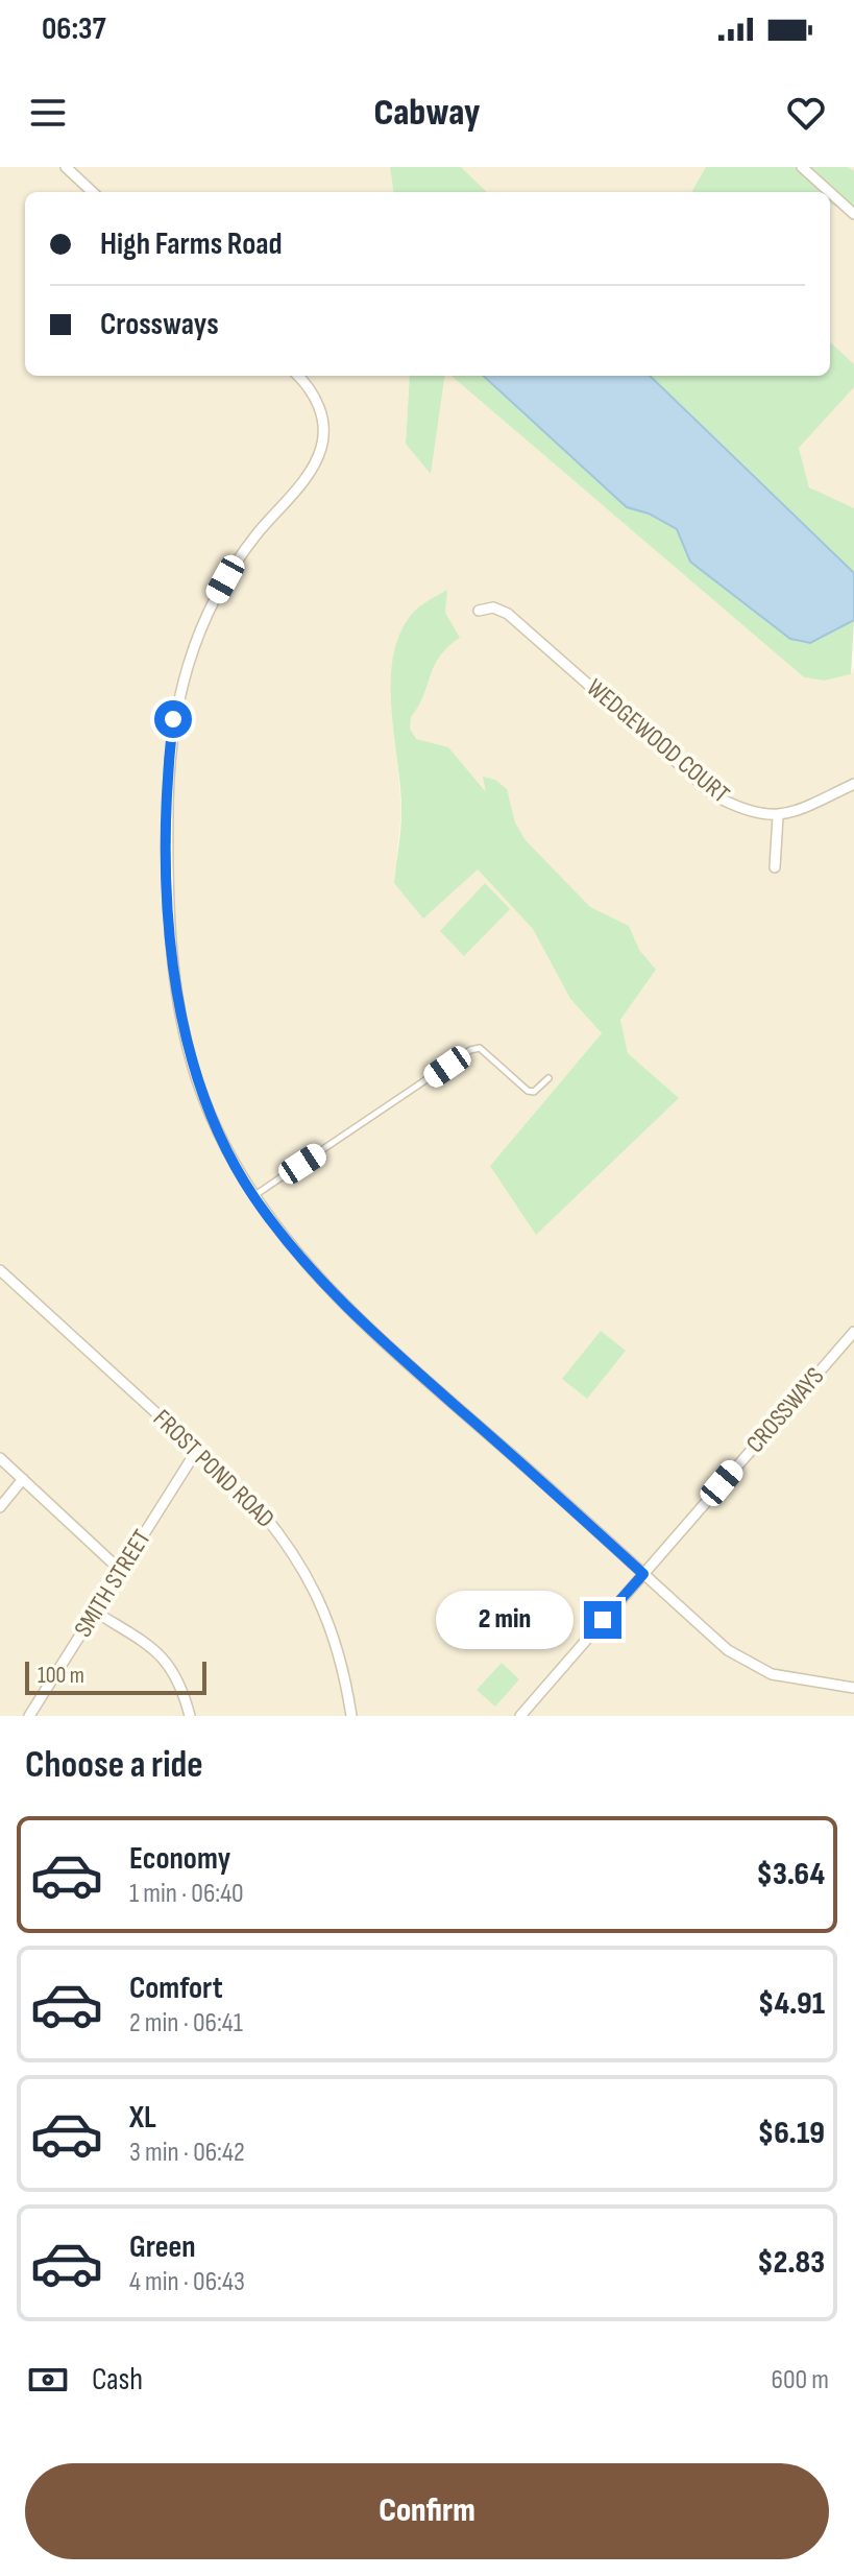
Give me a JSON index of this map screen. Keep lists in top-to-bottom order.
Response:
{
  "streets": {
    "street": [
      "WEDGEWOOD COURT",
      "CROSSWAYS",
      "FROST POND ROAD",
      "SMITH STREET"
    ]
  },
  "crossings": [
    ["FROST POND ROAD", "SMITH STREET"]
  ],
  "scale_bar": "100 m",
  "page": {
    "status": "06:37",
    "header": "Cabway",
    "banner": ["High Farms Road", "Crossways"],
    "bubble": "2 min",
    "scale": "100 m",
    "heading": "Choose a ride",
    "list": [
      {
        "name": "Economy",
        "note": "1 min · 06:40",
        "value": "$3.64"
      },
      {
        "name": "Comfort",
        "note": "2 min · 06:41",
        "value": "$4.91"
      },
      {
        "name": "XL",
        "note": "3 min · 06:42",
        "value": "$6.19"
      },
      {
        "name": "Green",
        "note": "4 min · 06:43",
        "value": "$2.83"
      }
    ],
    "pay": ["Cash", "600 m"],
    "buttons": "Confirm"
  }
}
